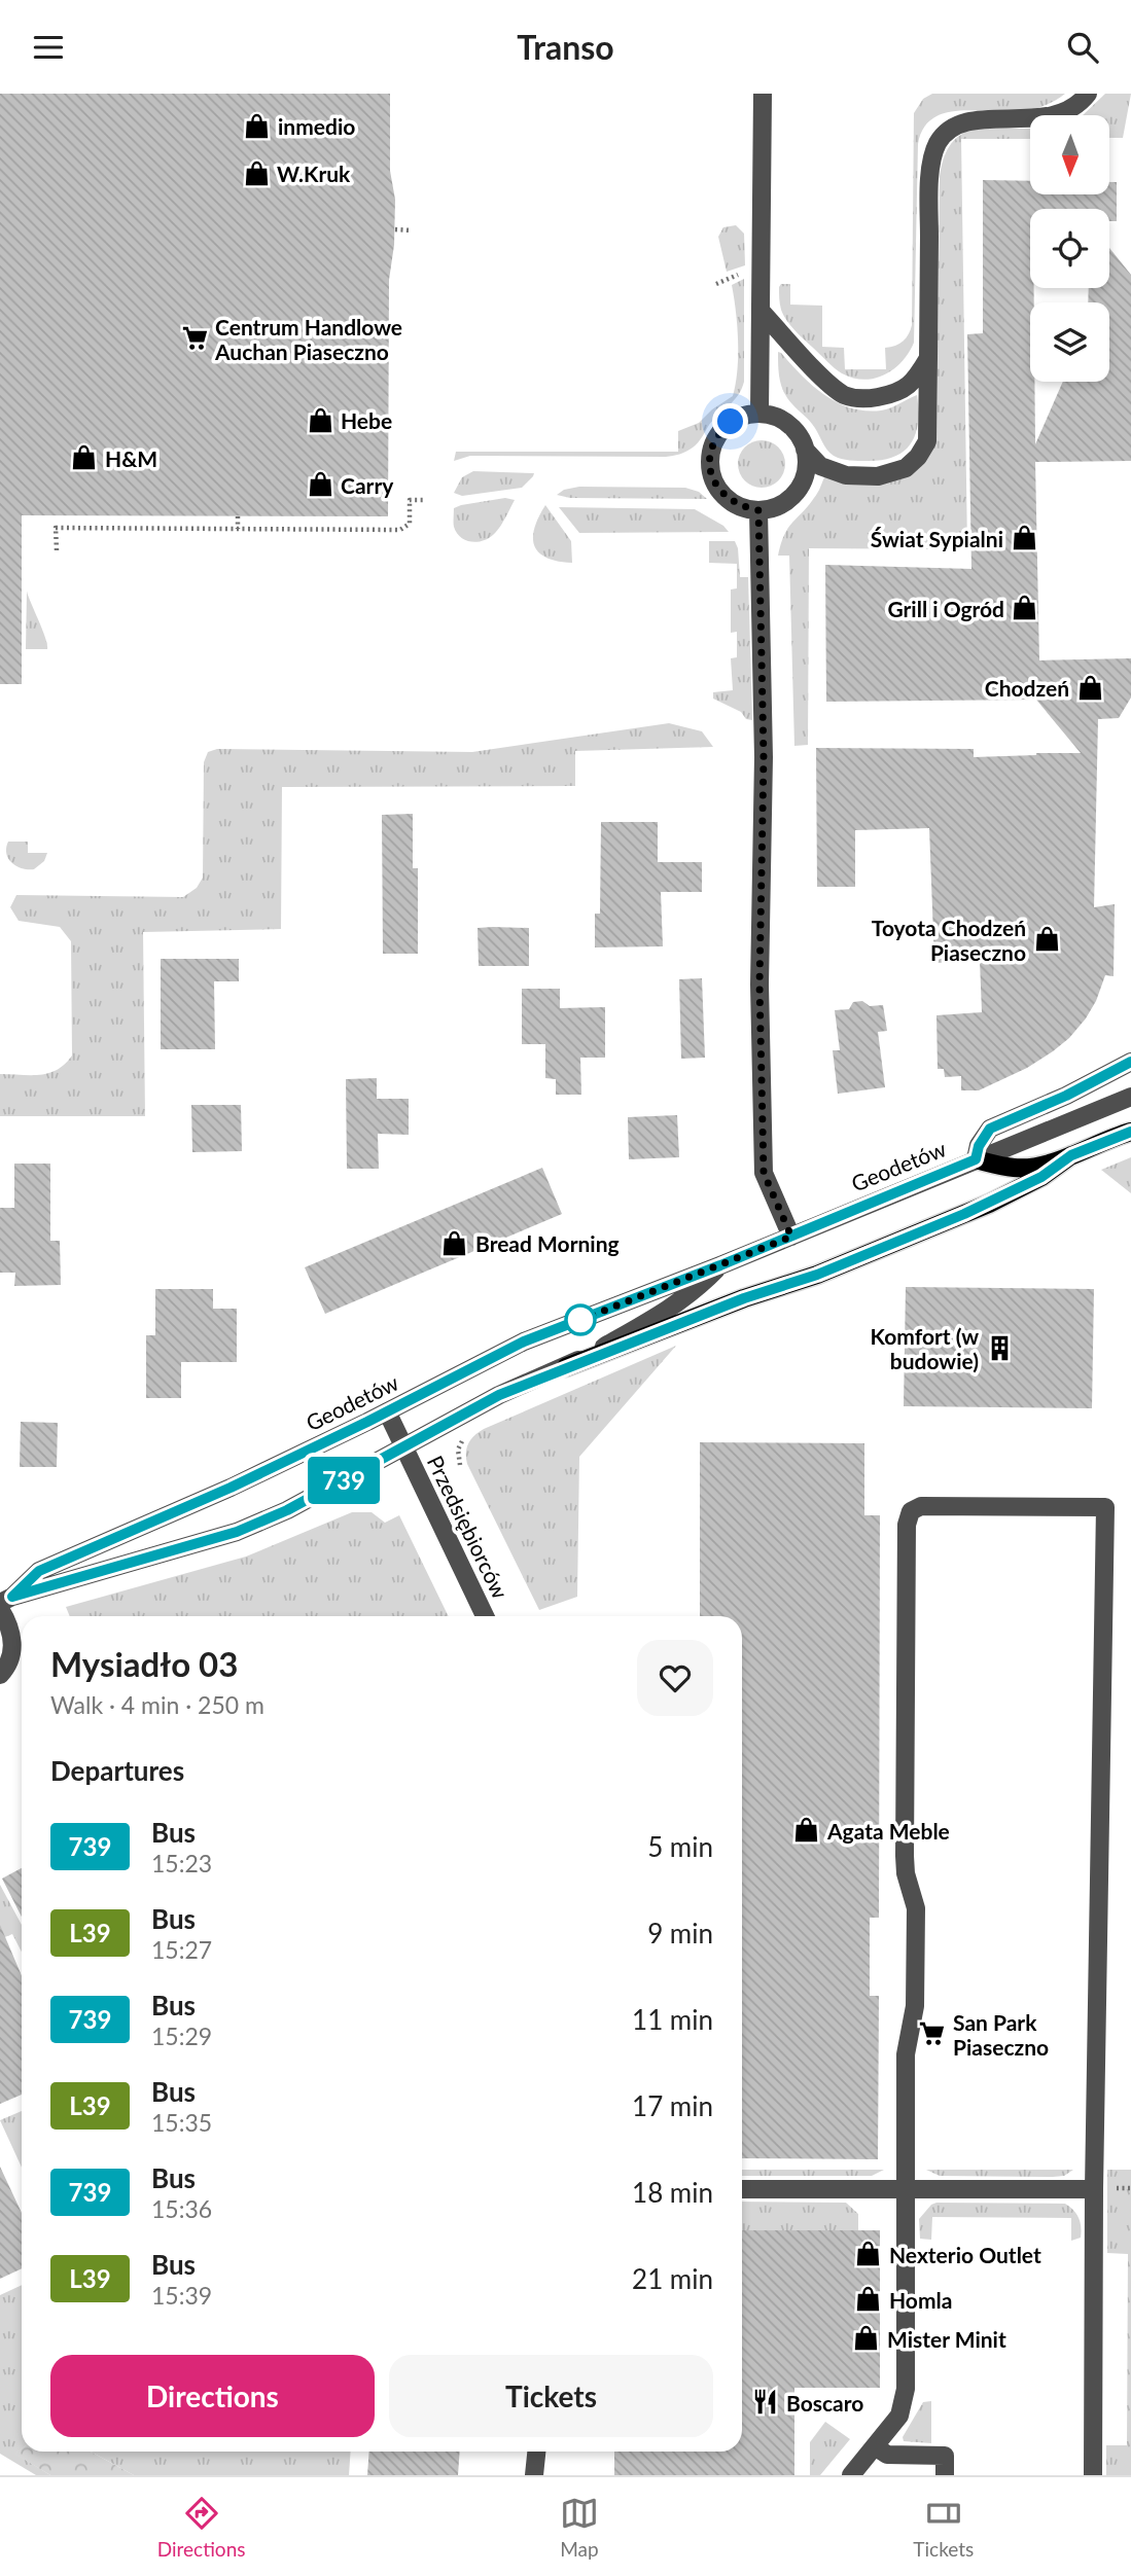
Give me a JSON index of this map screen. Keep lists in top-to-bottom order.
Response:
{
  "streets": {
    "street": ["Geodetów", "Przedsiębiorców"]
  },
  "crossings": [
    ["Geodetów", "Przedsiębiorców"]
  ],
  "places": {
    "shop": [
      "inmedio",
      "W.Kruk",
      "Hebe",
      "H&M",
      "Carry",
      "Świat Sypialni",
      "Grill i Ogród",
      "Chodzeń",
      "Toyota Chodzeń Piaseczno",
      "Bread Morning",
      "Agata Meble",
      "Nexterio Outlet",
      "Homla",
      "Mister Minit"
    ],
    "supermarket": ["Centrum Handlowe Auchan Piaseczno", "San Park Piaseczno"],
    "building": ["Komfort (w budowie)"],
    "restaurant": ["Boscaro"]
  },
  "lines": ["bus line 739"],
  "north": "bottom",
  "page": {
    "header": "Transo",
    "on_map": "739",
    "heading": [
      ["Mysiadło 03", "Walk · 4 min · 250 m"],
      "Departures"
    ],
    "list": [
      {
        "mark": "739",
        "name": "Bus",
        "note": "15:23",
        "value": "5 min"
      },
      {
        "mark": "L39",
        "name": "Bus",
        "note": "15:27",
        "value": "9 min"
      },
      {
        "mark": "739",
        "name": "Bus",
        "note": "15:29",
        "value": "11 min"
      },
      {
        "mark": "L39",
        "name": "Bus",
        "note": "15:35",
        "value": "17 min"
      },
      {
        "mark": "739",
        "name": "Bus",
        "note": "15:36",
        "value": "18 min"
      },
      {
        "mark": "L39",
        "name": "Bus",
        "note": "15:39",
        "value": "21 min"
      }
    ],
    "buttons": ["Directions", "Tickets"],
    "tabs": ["Directions", "Map", "Tickets"]
  }
}
